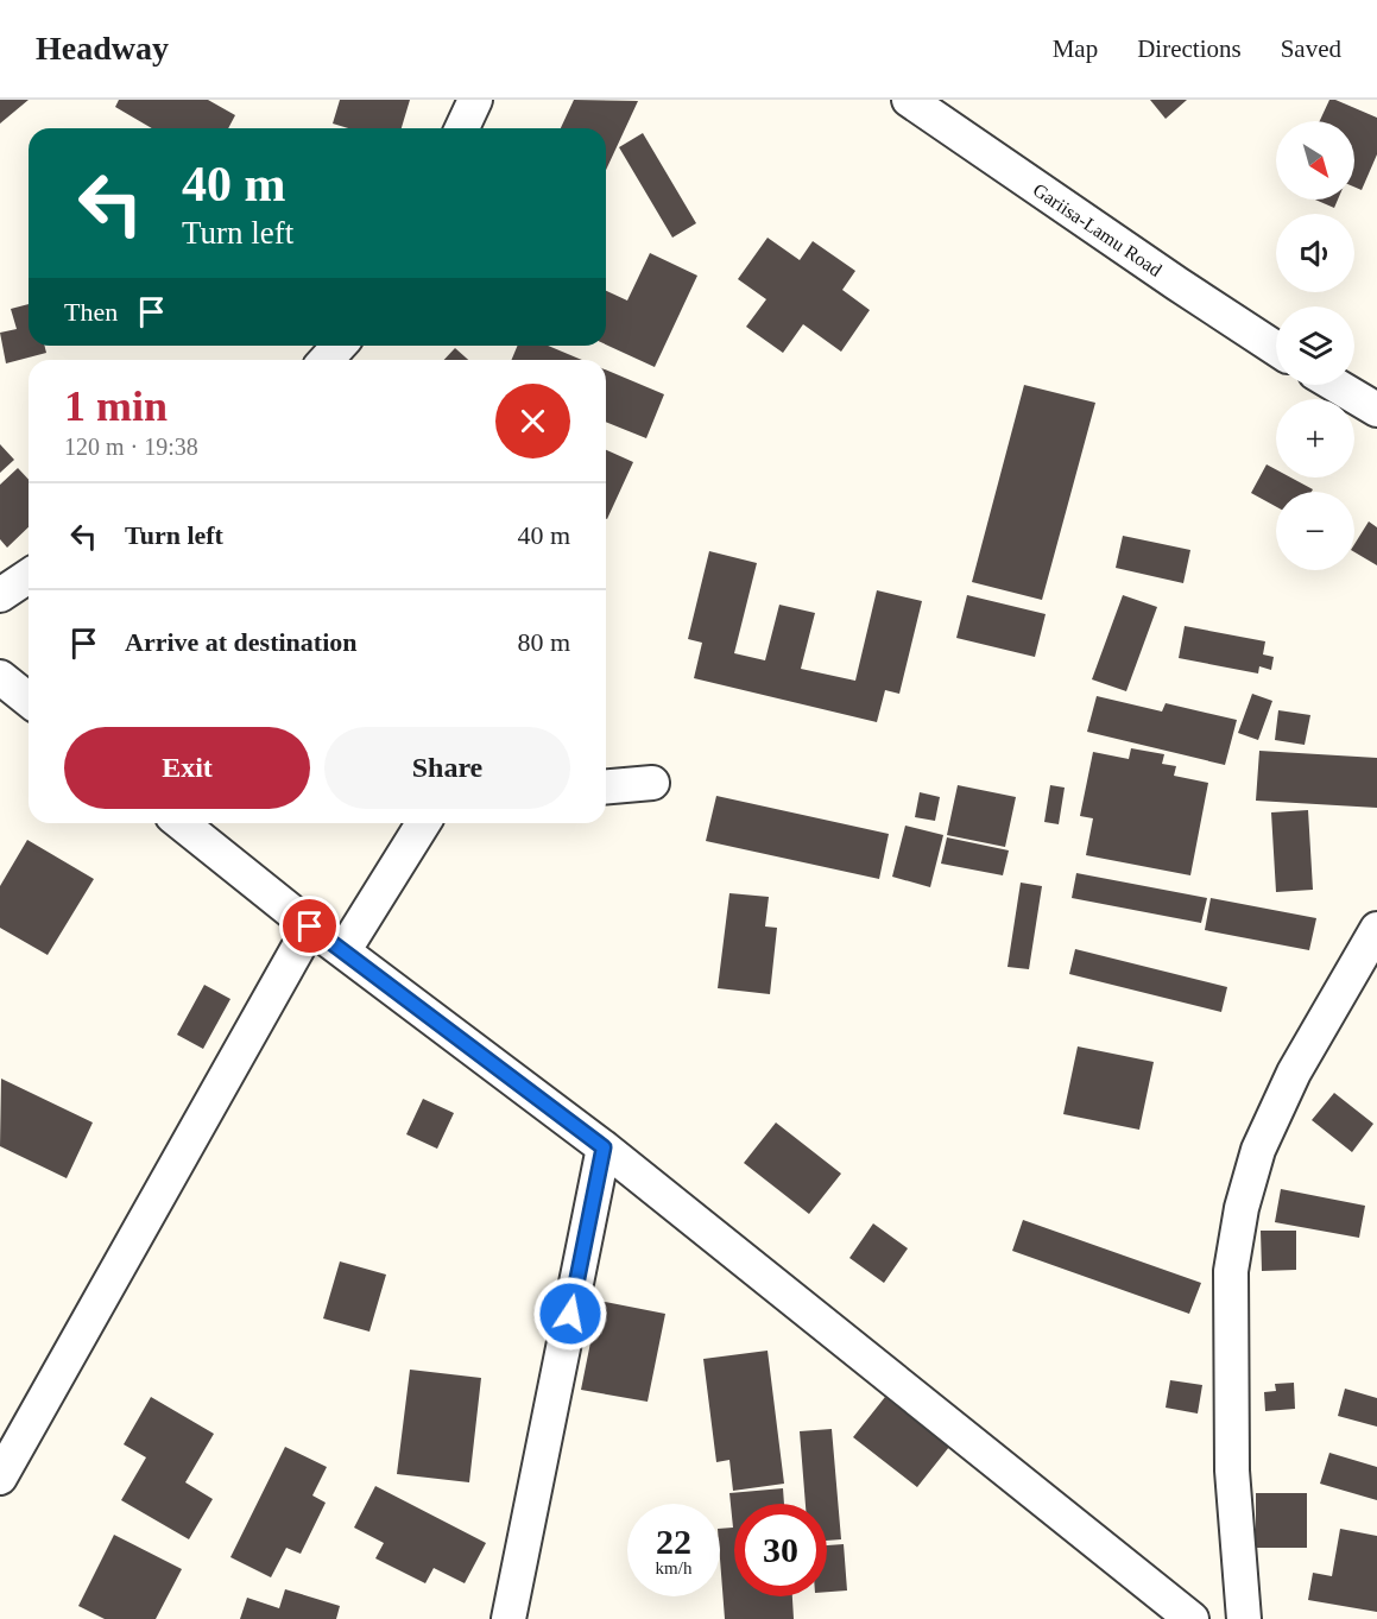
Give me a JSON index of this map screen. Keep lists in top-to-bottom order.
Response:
{
  "streets": {
    "street": ["Gariisa-Lamu Road"]
  },
  "north": "bottom right",
  "page": {
    "header": "Headway",
    "nav": ["Map", "Directions", "Saved"],
    "map_buttons": ["+", "−"],
    "turn": ["40 m", "Turn left"],
    "then": "Then",
    "heading": ["1 min", "120 m · 19:38"],
    "list": [
      {
        "name": "Turn left",
        "value": "40 m"
      },
      {
        "name": "Arrive at destination",
        "value": "80 m"
      }
    ],
    "buttons": ["Exit", "Share"],
    "speed": "22 km/h",
    "limit": "30"
  }
}
